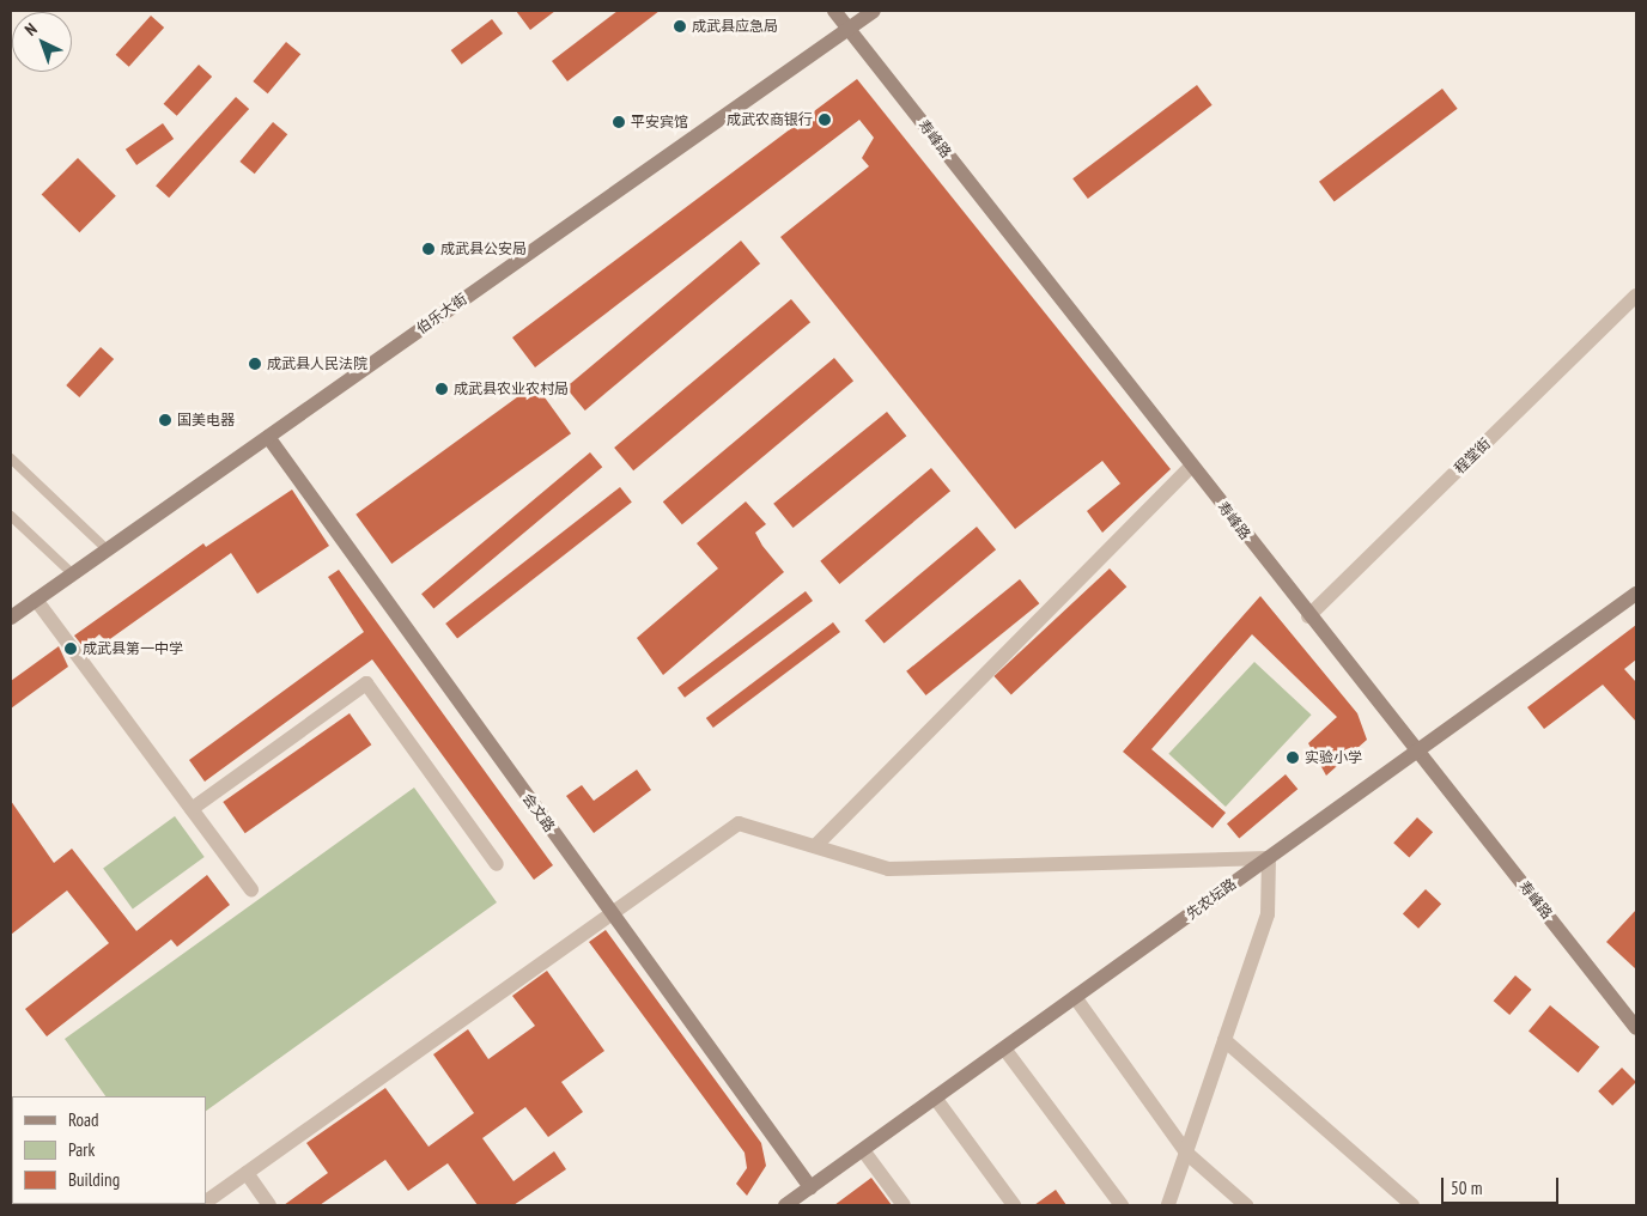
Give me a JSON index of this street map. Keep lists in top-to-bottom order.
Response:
{
  "streets": {
    "street": [
      "寿峰路",
      "伯乐大街",
      "程堂街",
      "会文路",
      "先农坛路"
    ]
  },
  "crossings": [
    ["寿峰路", "伯乐大街"],
    ["寿峰路", "程堂街"],
    ["寿峰路", "先农坛路"],
    ["伯乐大街", "会文路"],
    ["会文路", "先农坛路"]
  ],
  "places": [
    "成武县应急局",
    "成武农商银行",
    "平安宾馆",
    "成武县公安局",
    "成武县人民法院",
    "成武县农业农村局",
    "国美电器",
    "成武县第一中学",
    "实验小学"
  ],
  "legend": ["Road", "Park", "Building"],
  "scale_bar": "50 m",
  "north": "top left"
}
